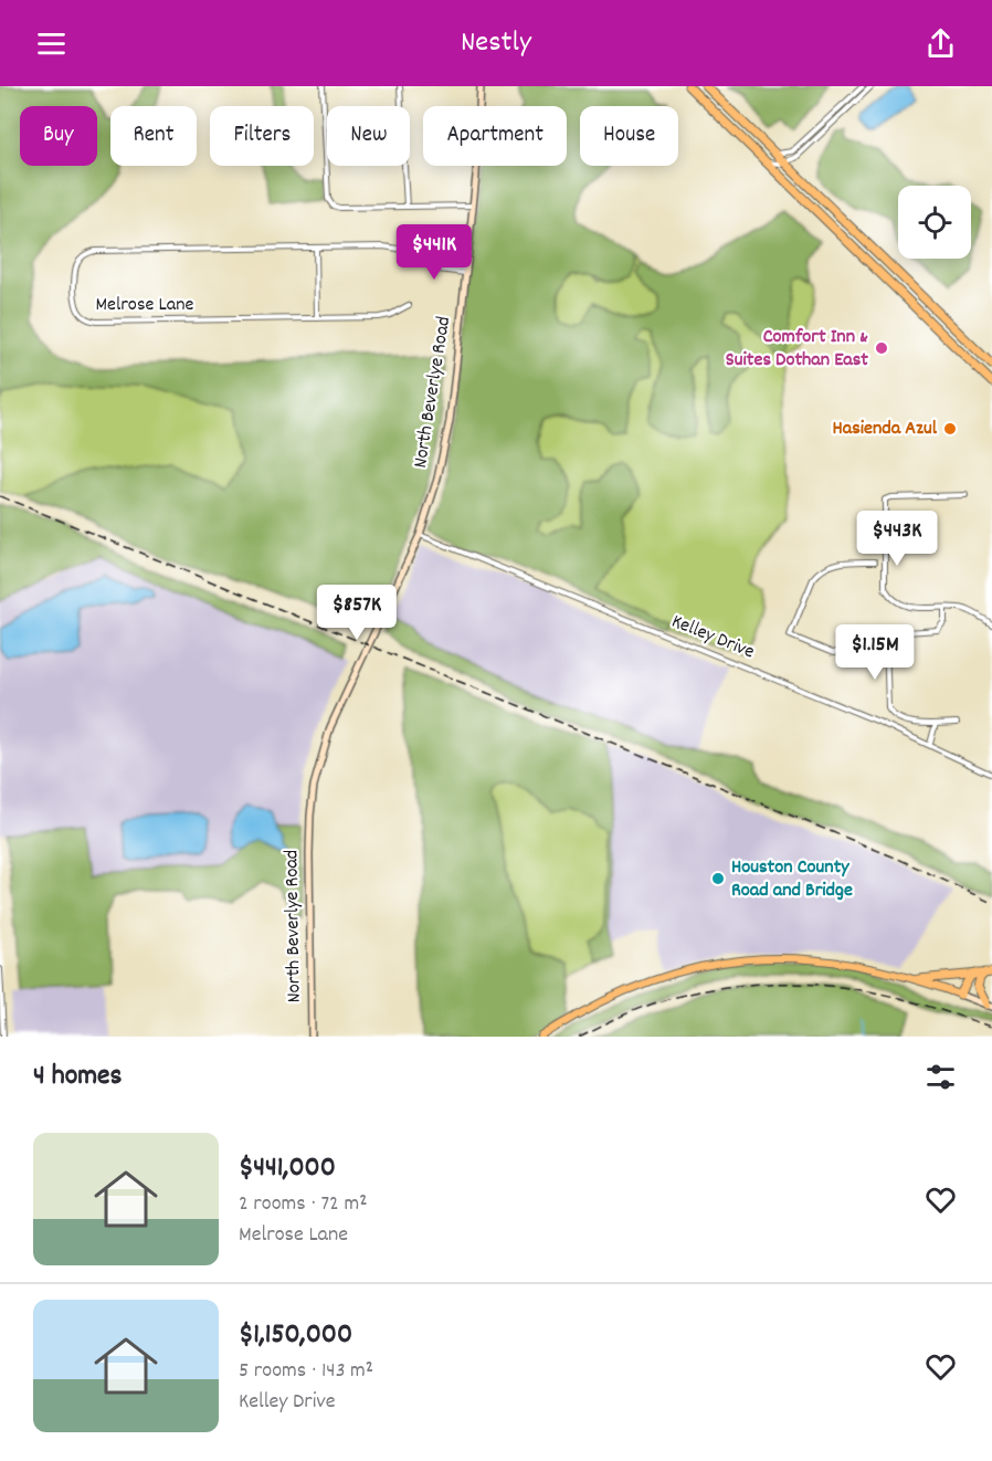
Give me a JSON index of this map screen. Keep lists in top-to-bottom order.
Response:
{
  "streets": {
    "street": ["Melrose Lane", "North Beverlye Road", "Kelley Drive"]
  },
  "crossings": [
    ["Melrose Lane", "North Beverlye Road"],
    ["North Beverlye Road", "Kelley Drive"]
  ],
  "places": ["Comfort Inn & Suites Dothan East", "Hasienda Azul", "Houston County Road and Bridge"],
  "page": {
    "header": "Nestly",
    "chip": [
      "Buy",
      "Rent",
      "Filters",
      "New",
      "Apartment",
      "House"
    ],
    "price": [
      "$441K",
      "$443K",
      "$857K",
      "$1.15M"
    ],
    "heading": "4 homes",
    "list": [
      {
        "name": "$441,000",
        "note": "2 rooms · 72 m² · Melrose Lane"
      },
      {
        "name": "$1,150,000",
        "note": "5 rooms · 143 m² · Kelley Drive"
      }
    ]
  }
}
